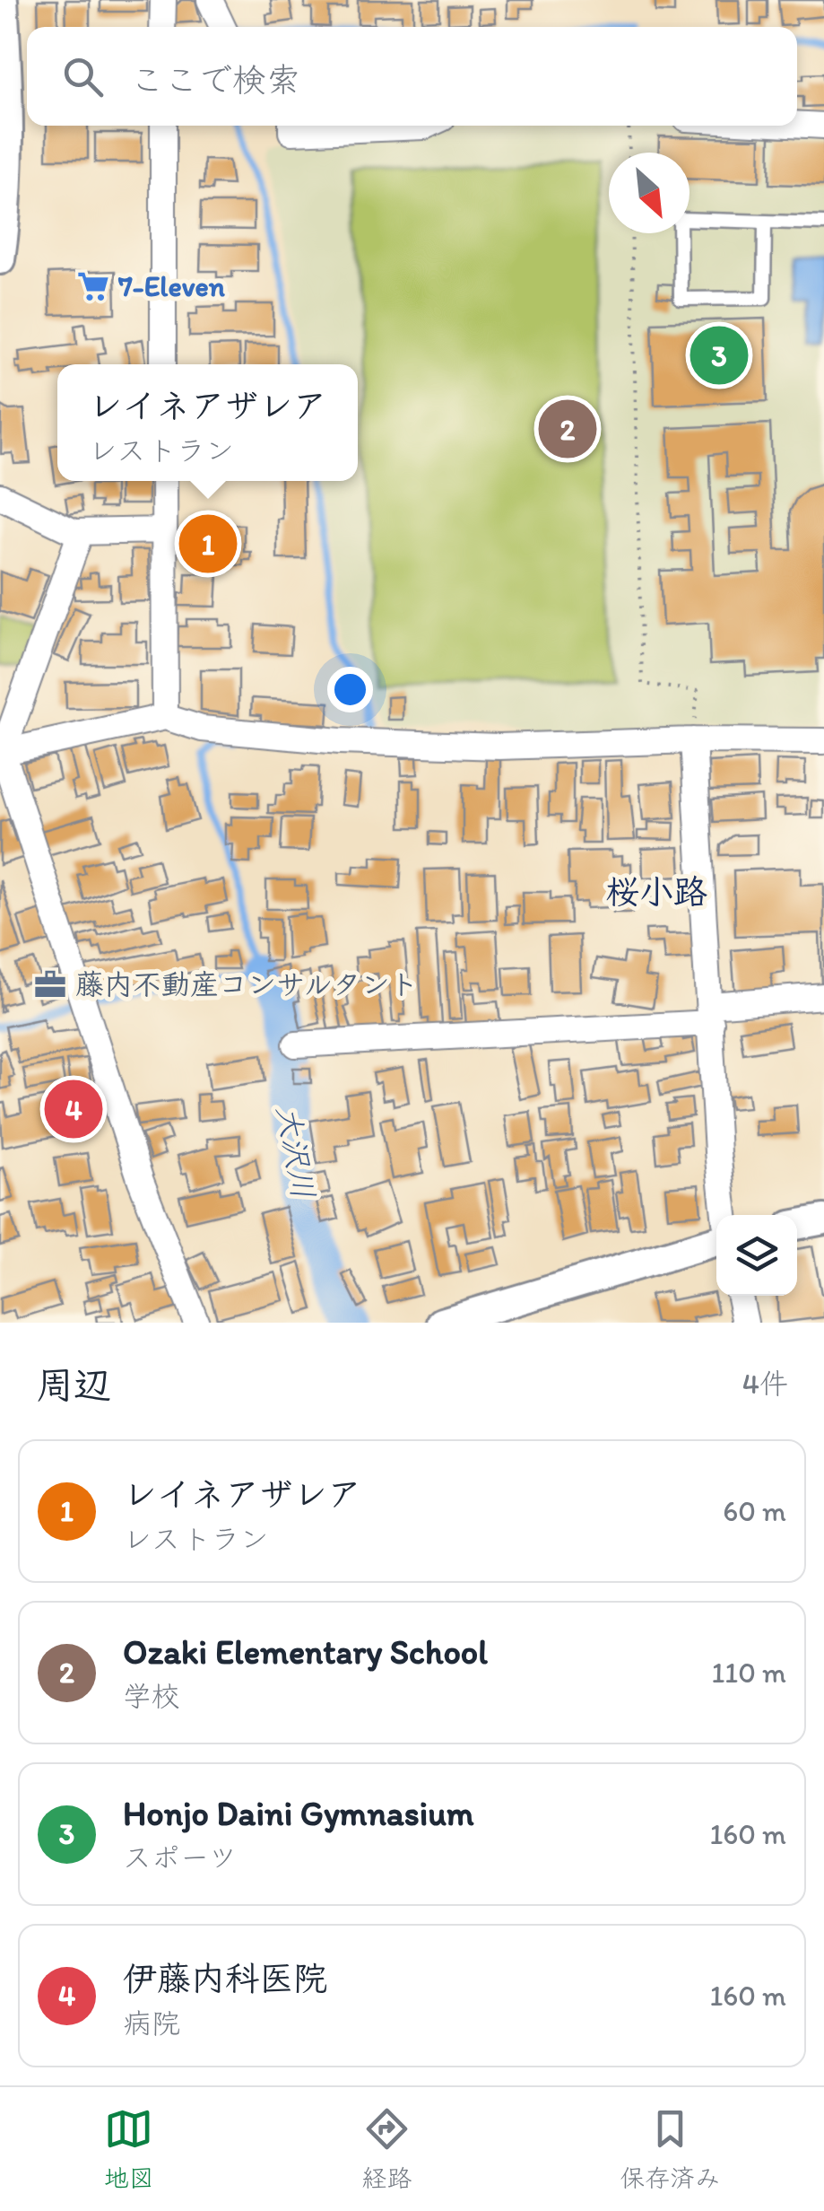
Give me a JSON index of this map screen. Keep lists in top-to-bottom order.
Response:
{
  "districts": ["桜小路"],
  "water": ["大沢川"],
  "places": {
    "supermarket": ["7-Eleven"],
    "office": ["藤内不動産コンサルタント"]
  },
  "north": "bottom right",
  "page": {
    "search": "ここで検索",
    "pins": [
      "3",
      "2",
      "1",
      "4"
    ],
    "popup": ["レイネアザレア", "レストラン"],
    "heading": ["周辺", "4件"],
    "list": [
      {
        "mark": "1",
        "name": "レイネアザレア",
        "note": "レストラン",
        "value": "60 m"
      },
      {
        "mark": "2",
        "name": "Ozaki Elementary School",
        "note": "学校",
        "value": "110 m"
      },
      {
        "mark": "3",
        "name": "Honjo Daini Gymnasium",
        "note": "スポーツ",
        "value": "160 m"
      },
      {
        "mark": "4",
        "name": "伊藤内科医院",
        "note": "病院",
        "value": "160 m"
      }
    ],
    "nav": ["地図", "経路", "保存済み"]
  }
}
